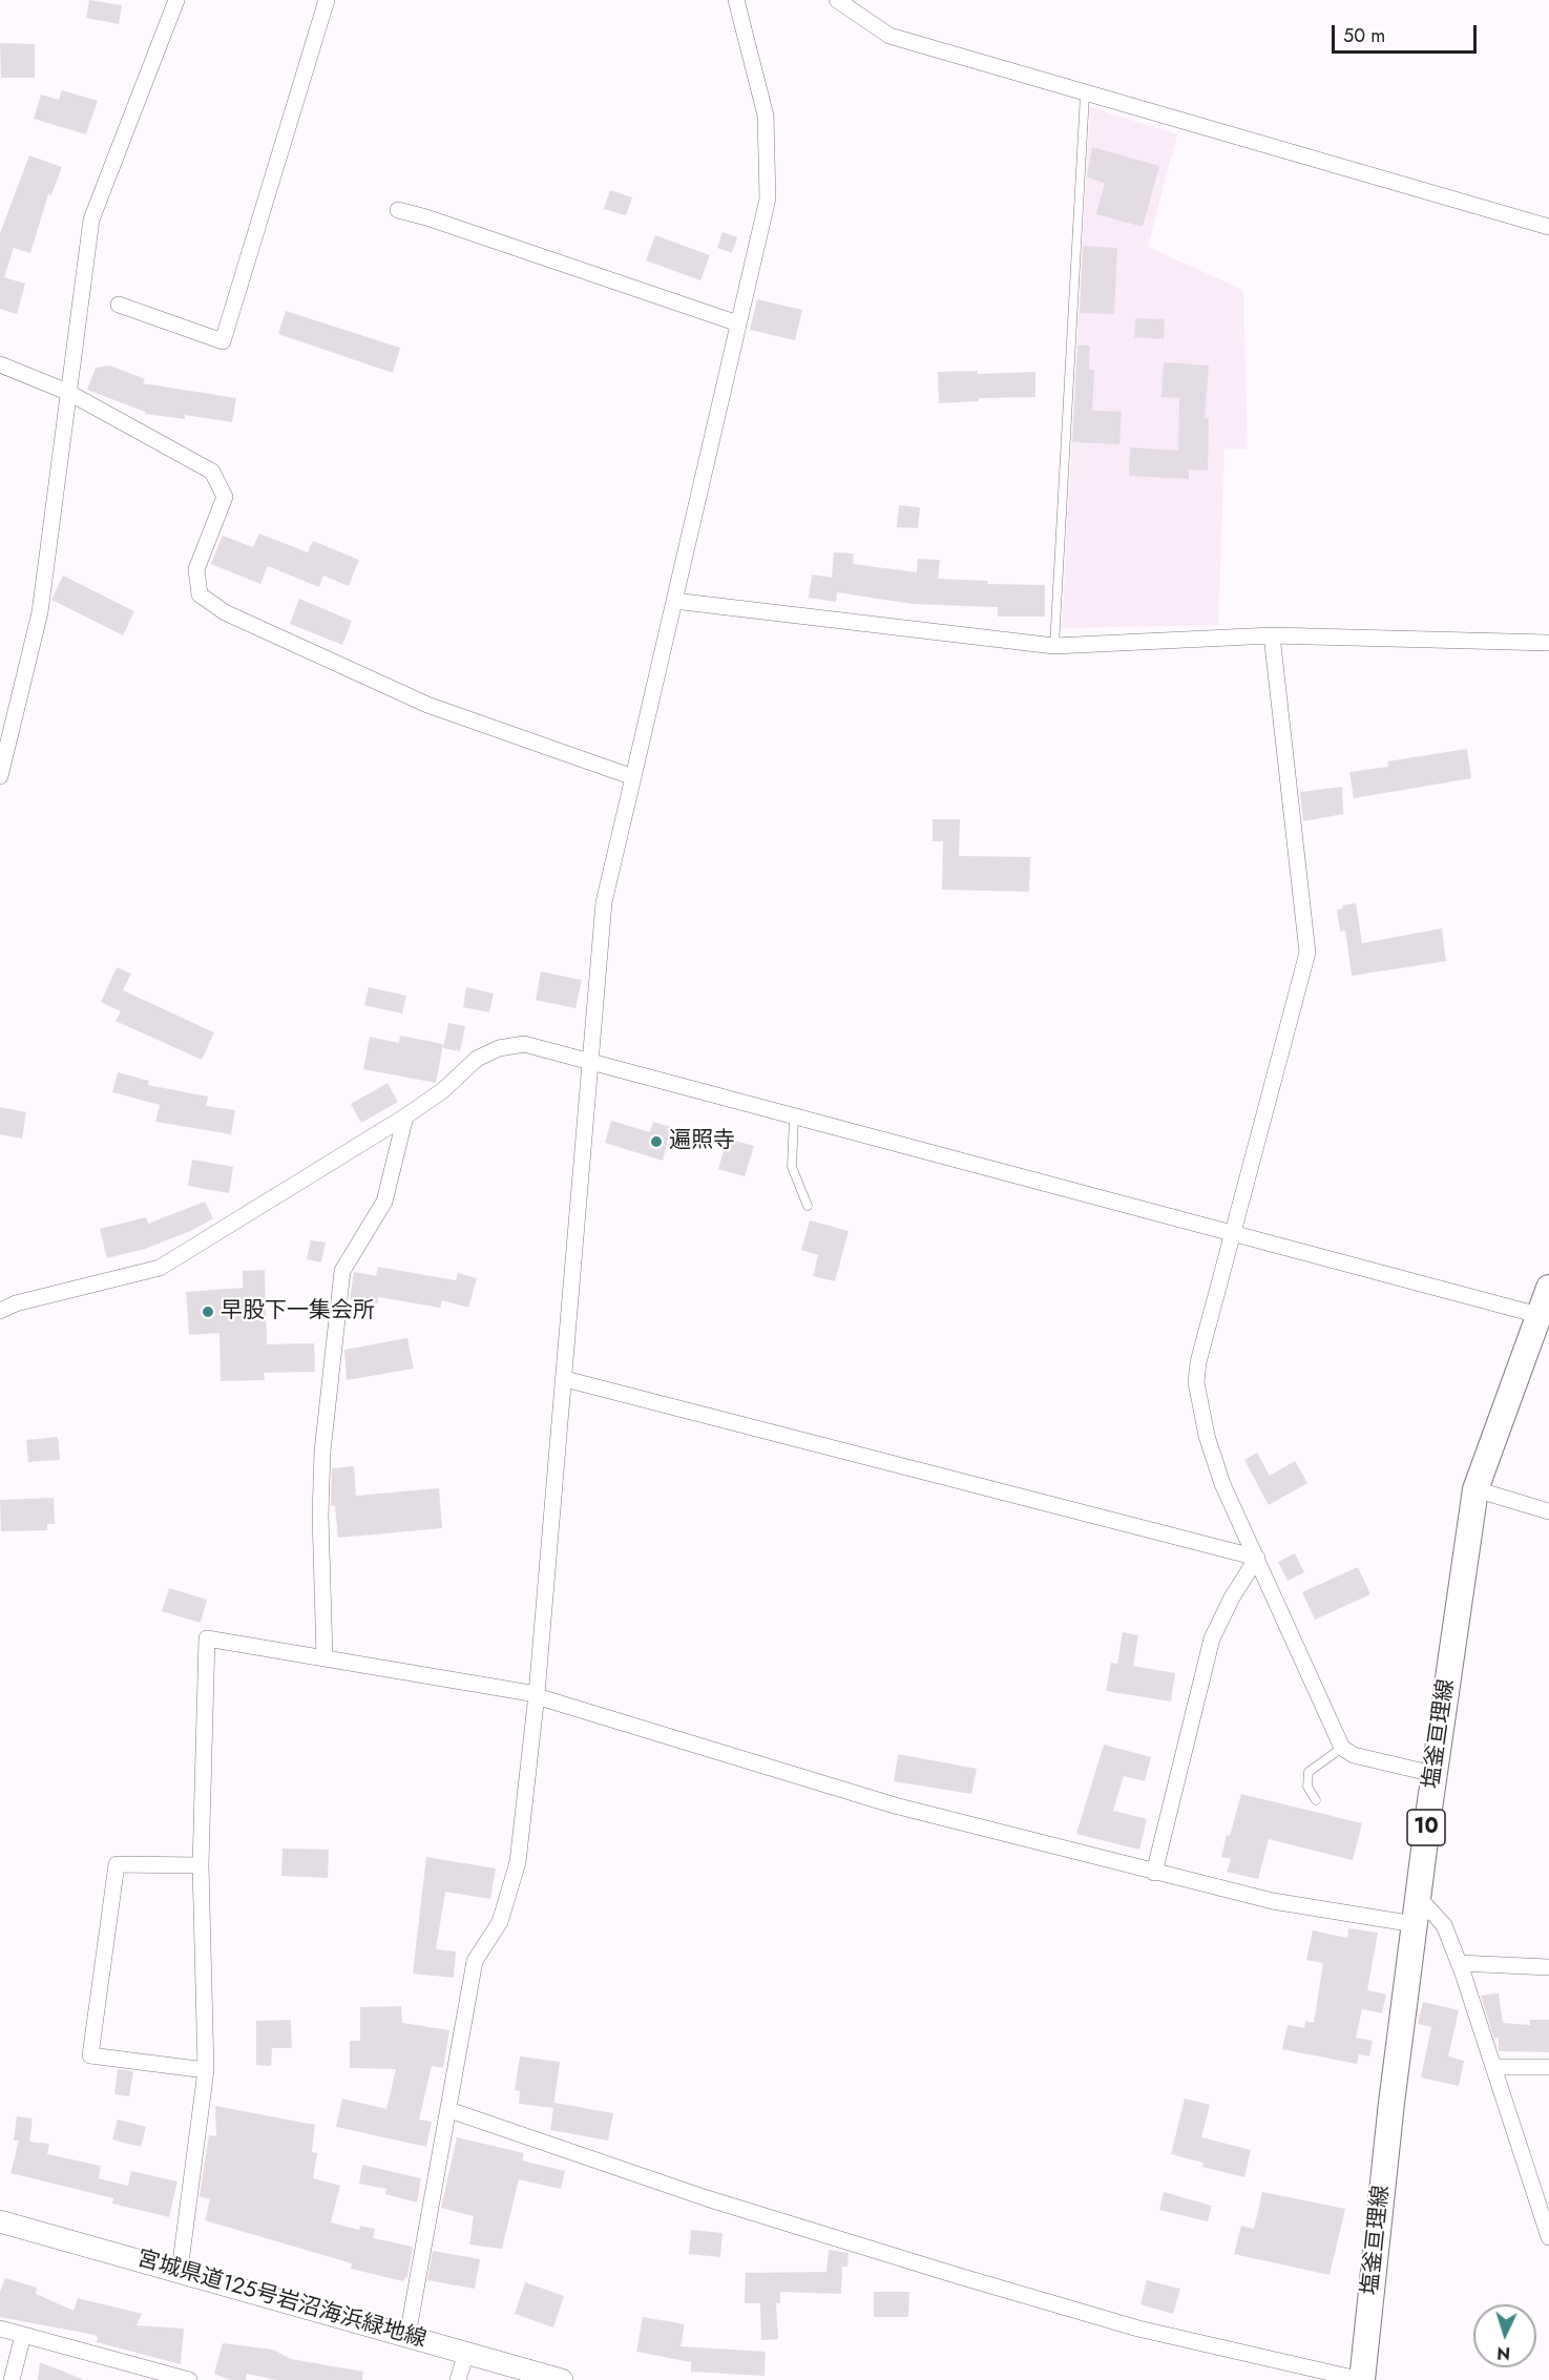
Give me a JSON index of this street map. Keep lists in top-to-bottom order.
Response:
{
  "streets": {
    "main road": ["塩釜亘理線", "10", "宮城県道125号岩沼海浜緑地線"]
  },
  "places": ["遍照寺", "早股下一集会所"],
  "scale_bar": "50 m",
  "north": "bottom"
}
